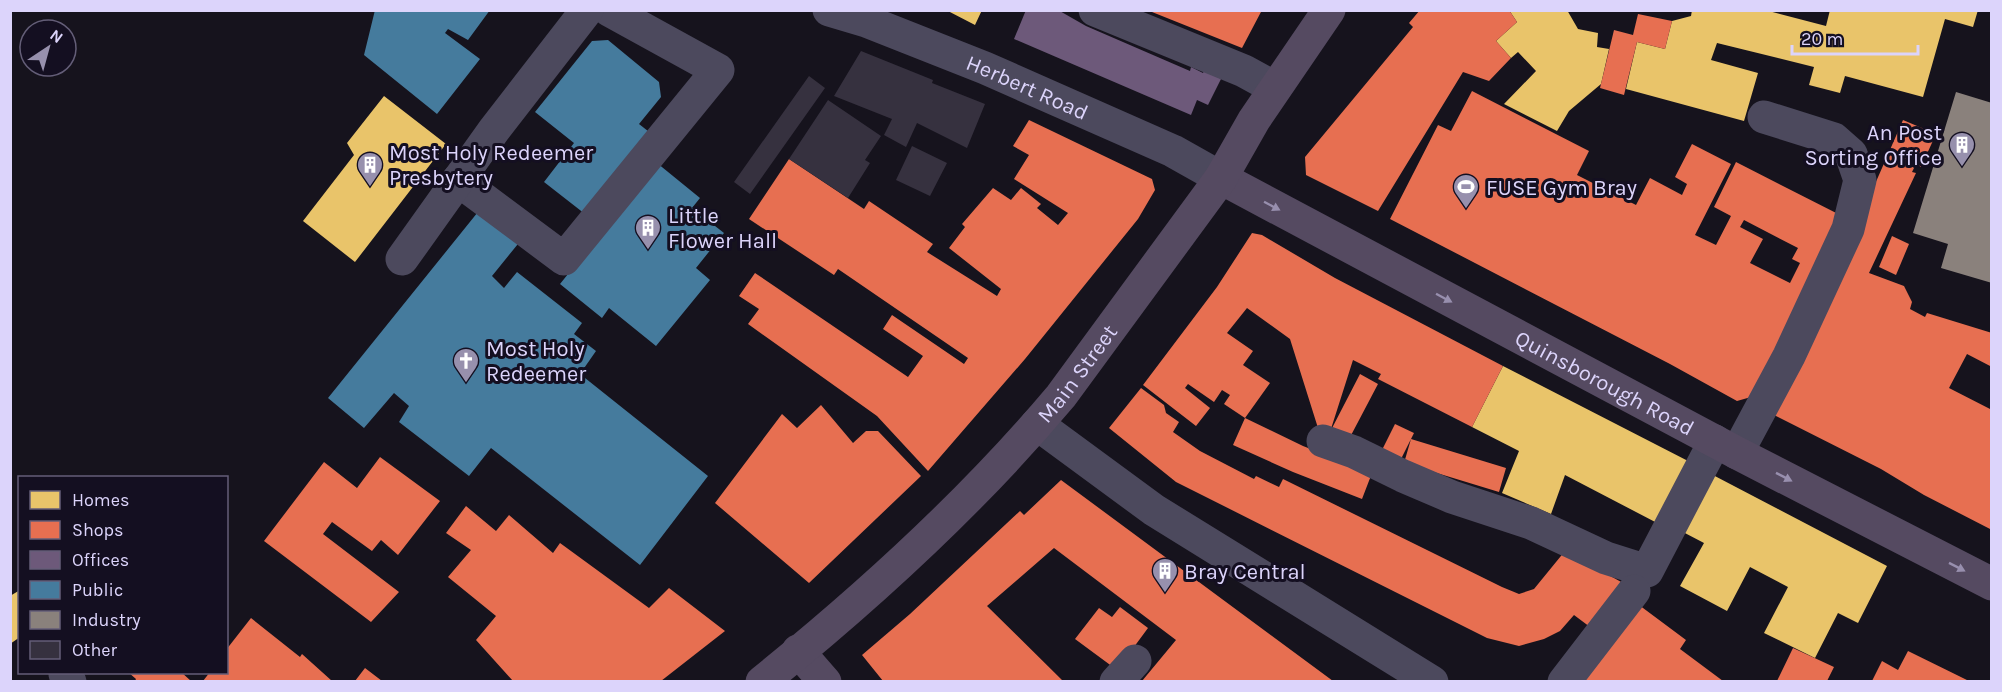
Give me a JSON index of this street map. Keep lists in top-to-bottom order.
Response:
{
  "streets": {
    "main road": ["Main Street", "Quinsborough Road"],
    "street": ["Herbert Road"]
  },
  "crossings": [
    ["Herbert Road", "Main Street"],
    ["Herbert Road", "Quinsborough Road"],
    ["Main Street", "Quinsborough Road"]
  ],
  "one_way": ["Quinsborough Road"],
  "places": {
    "building": [
      "An Post Sorting Office",
      "Most Holy Redeemer Presbytery",
      "Little Flower Hall",
      "Bray Central"
    ],
    "sports": ["FUSE Gym Bray"],
    "church": ["Most Holy Redeemer"]
  },
  "legend": [
    "Homes",
    "Shops",
    "Offices",
    "Public",
    "Industry",
    "Other"
  ],
  "scale_bar": "20 m",
  "north": "top right"
}
